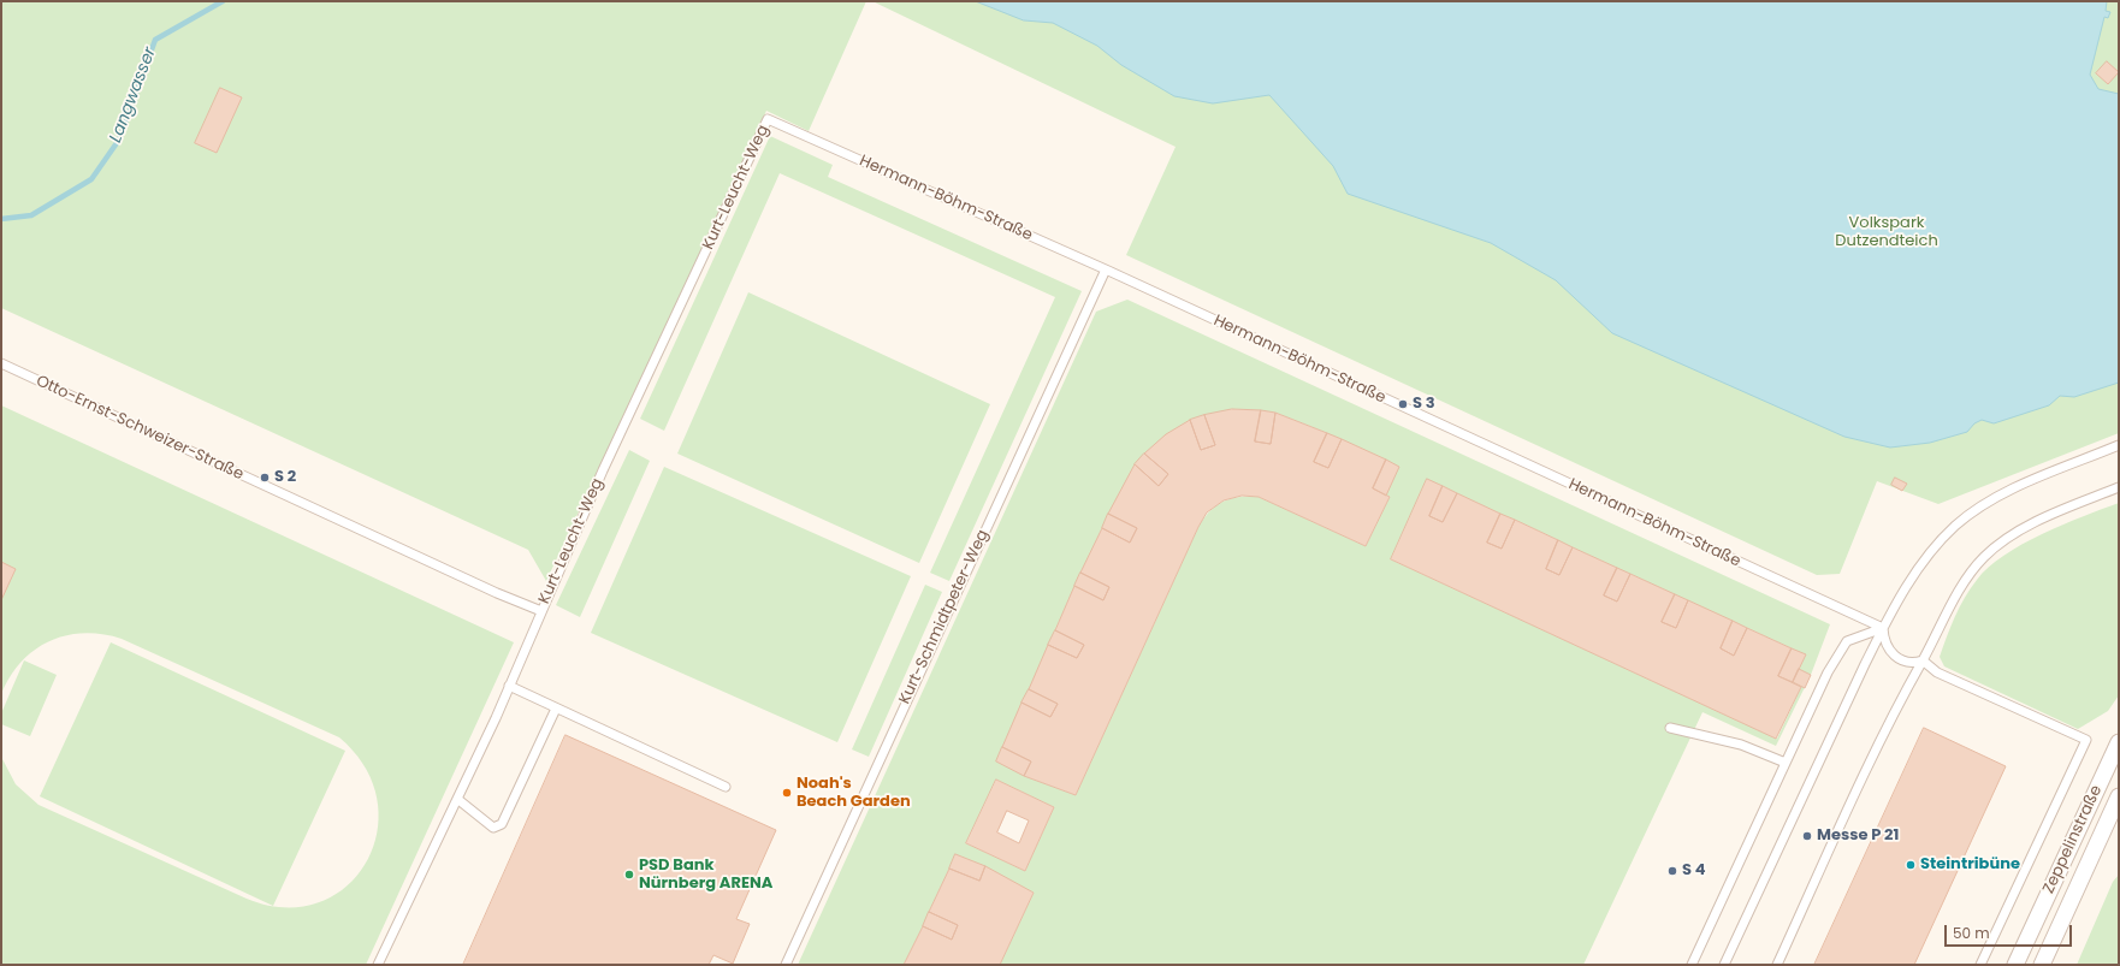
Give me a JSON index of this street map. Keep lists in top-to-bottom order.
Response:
{
  "streets": {
    "street": ["Zeppelinstraße"],
    "lane": [
      "Kurt-Leucht-Weg",
      "Hermann-Böhm-Straße",
      "Otto-Ernst-Schweizer-Straße",
      "Kurt-Schmidtpeter-Weg"
    ]
  },
  "crossings": [
    ["Kurt-Leucht-Weg", "Hermann-Böhm-Straße"],
    ["Kurt-Leucht-Weg", "Otto-Ernst-Schweizer-Straße"],
    ["Hermann-Böhm-Straße", "Kurt-Schmidtpeter-Weg"]
  ],
  "water": ["Langwasser"],
  "parks": ["Volkspark Dutzendteich"],
  "places": [
    "S 3",
    "S 2",
    "Noah's Beach Garden",
    "Messe P 21",
    "Steintribüne",
    "S 4",
    "PSD Bank Nürnberg ARENA"
  ],
  "scale_bar": "50 m"
}
